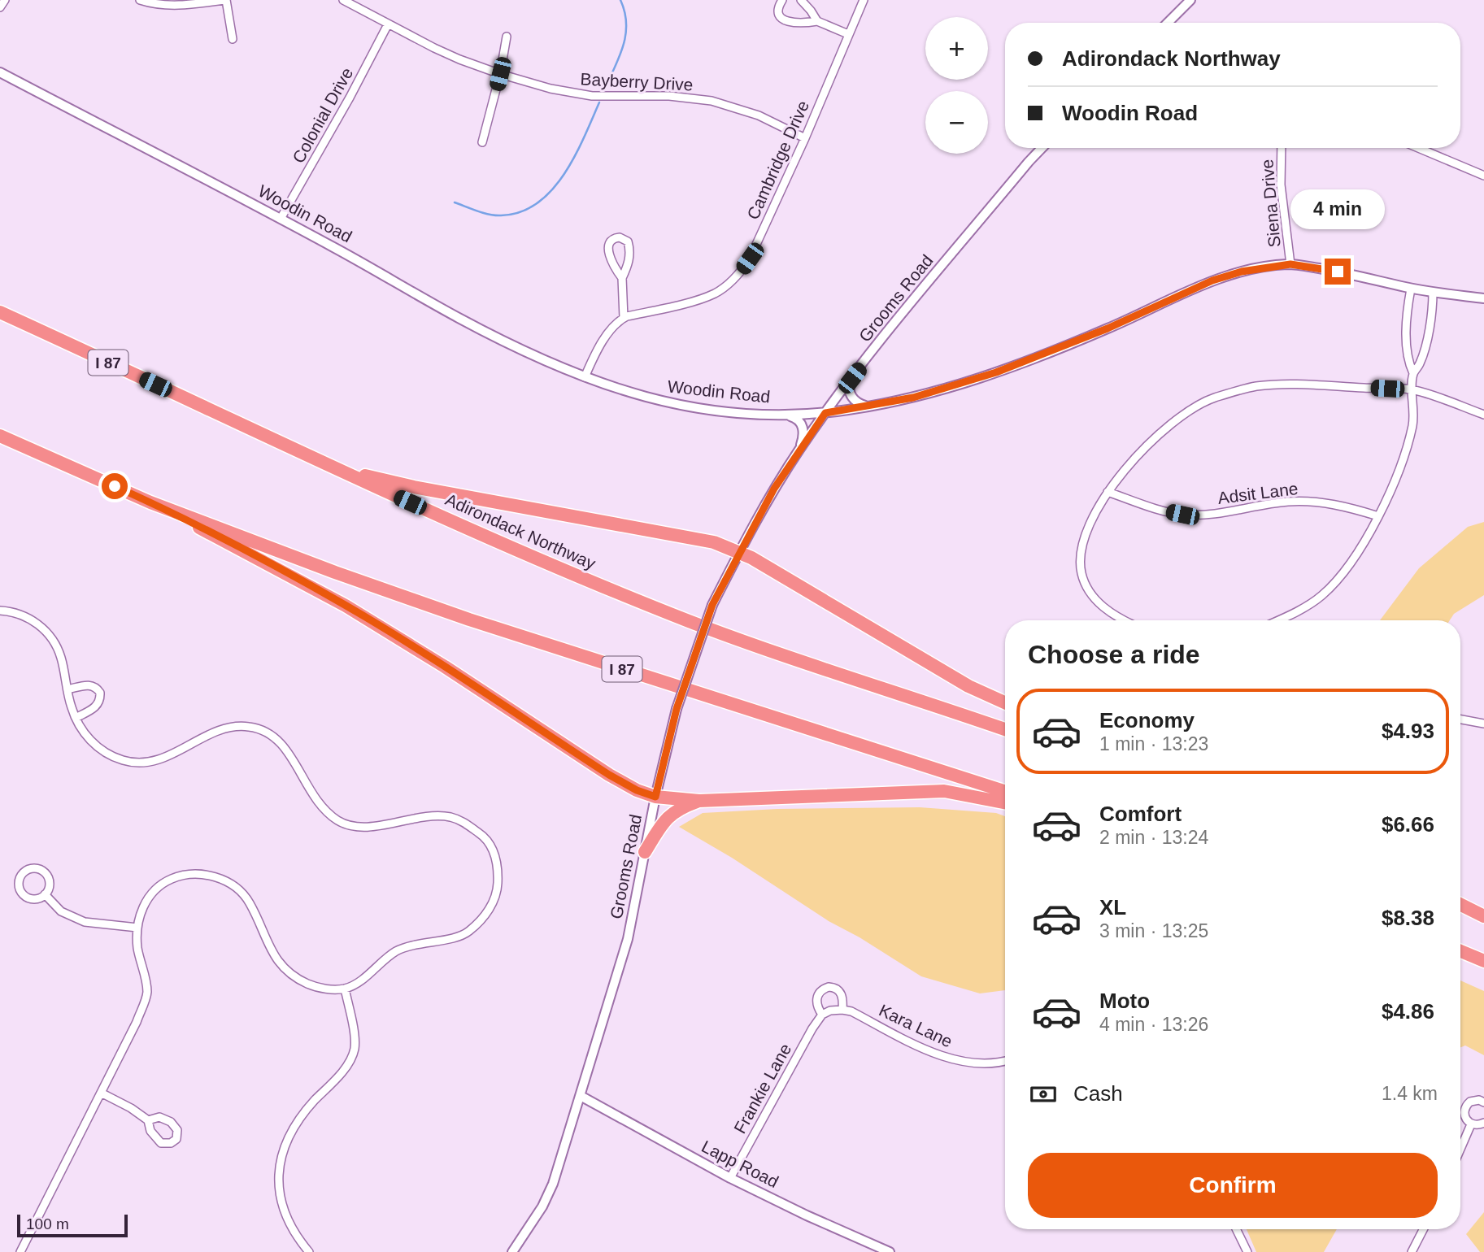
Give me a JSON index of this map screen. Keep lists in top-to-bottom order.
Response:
{
  "streets": {
    "highway": ["I 87", "Adirondack Northway"],
    "street": [
      "Bayberry Drive",
      "Colonial Drive",
      "Cambridge Drive",
      "Siena Drive",
      "Woodin Road",
      "Grooms Road",
      "Adsit Lane",
      "Kara Lane",
      "Frankie Lane",
      "Lapp Road"
    ]
  },
  "crossings": [
    ["Bayberry Drive", "Colonial Drive"],
    ["Bayberry Drive", "Cambridge Drive"],
    ["Colonial Drive", "Woodin Road"],
    ["Siena Drive", "Woodin Road"],
    ["Woodin Road", "Grooms Road"],
    ["Grooms Road", "Lapp Road"],
    ["Frankie Lane", "Lapp Road"]
  ],
  "scale_bar": "100 m",
  "page": {
    "map_buttons": ["+", "−"],
    "banner": ["Adirondack Northway", "Woodin Road"],
    "bubble": "4 min",
    "heading": "Choose a ride",
    "list": [
      {
        "name": "Economy",
        "note": "1 min · 13:23",
        "value": "$4.93"
      },
      {
        "name": "Comfort",
        "note": "2 min · 13:24",
        "value": "$6.66"
      },
      {
        "name": "XL",
        "note": "3 min · 13:25",
        "value": "$8.38"
      },
      {
        "name": "Moto",
        "note": "4 min · 13:26",
        "value": "$4.86"
      }
    ],
    "pay": ["Cash", "1.4 km"],
    "buttons": "Confirm",
    "scale": "100 m"
  }
}
